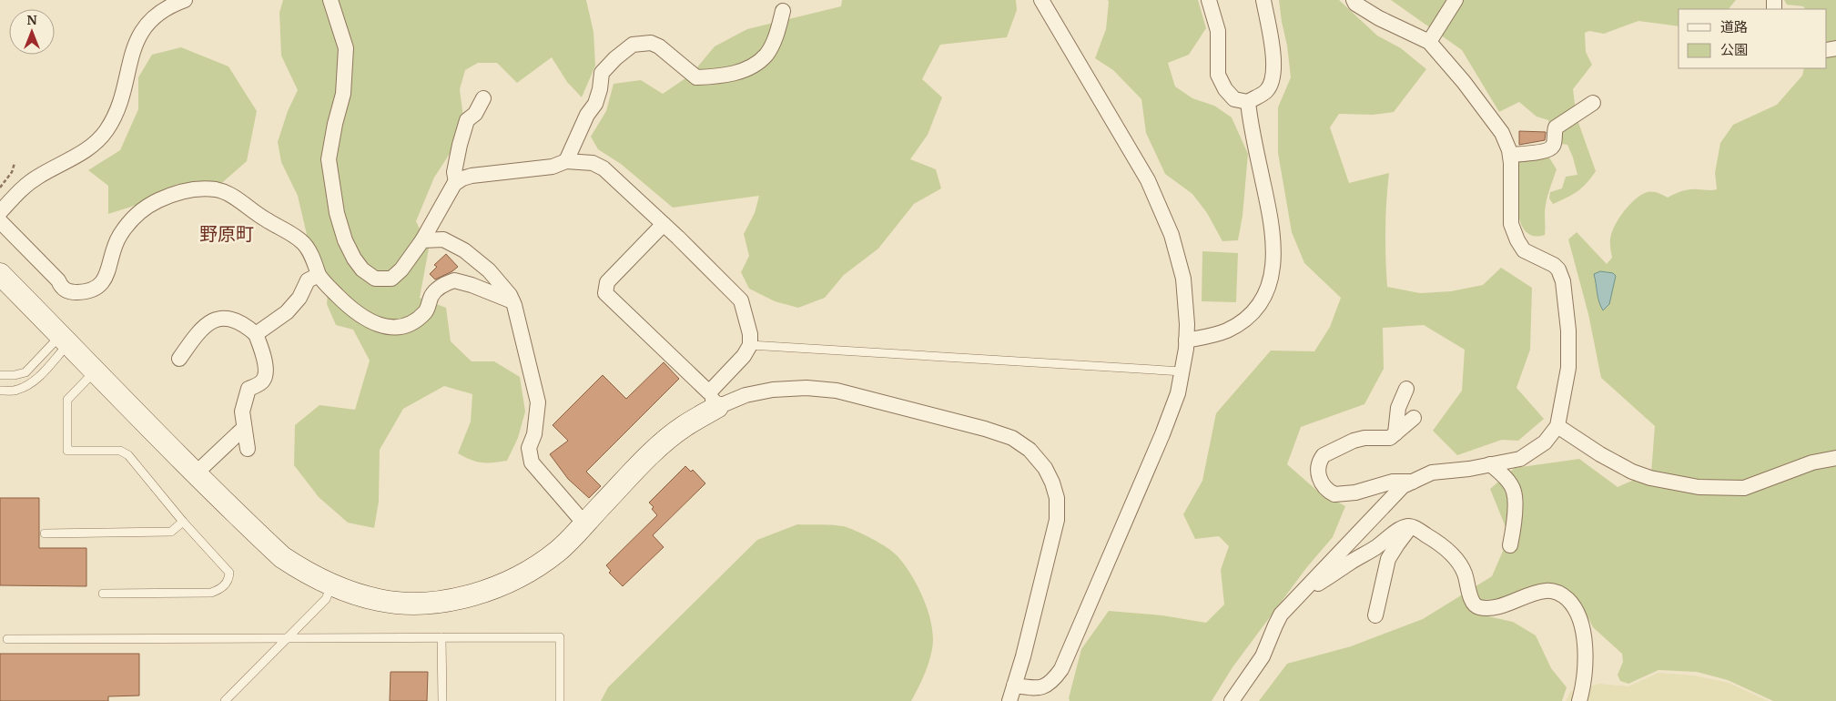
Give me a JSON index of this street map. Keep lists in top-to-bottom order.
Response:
{
  "districts": ["野原町"],
  "legend": ["道路", "公園"],
  "north": "top"
}
